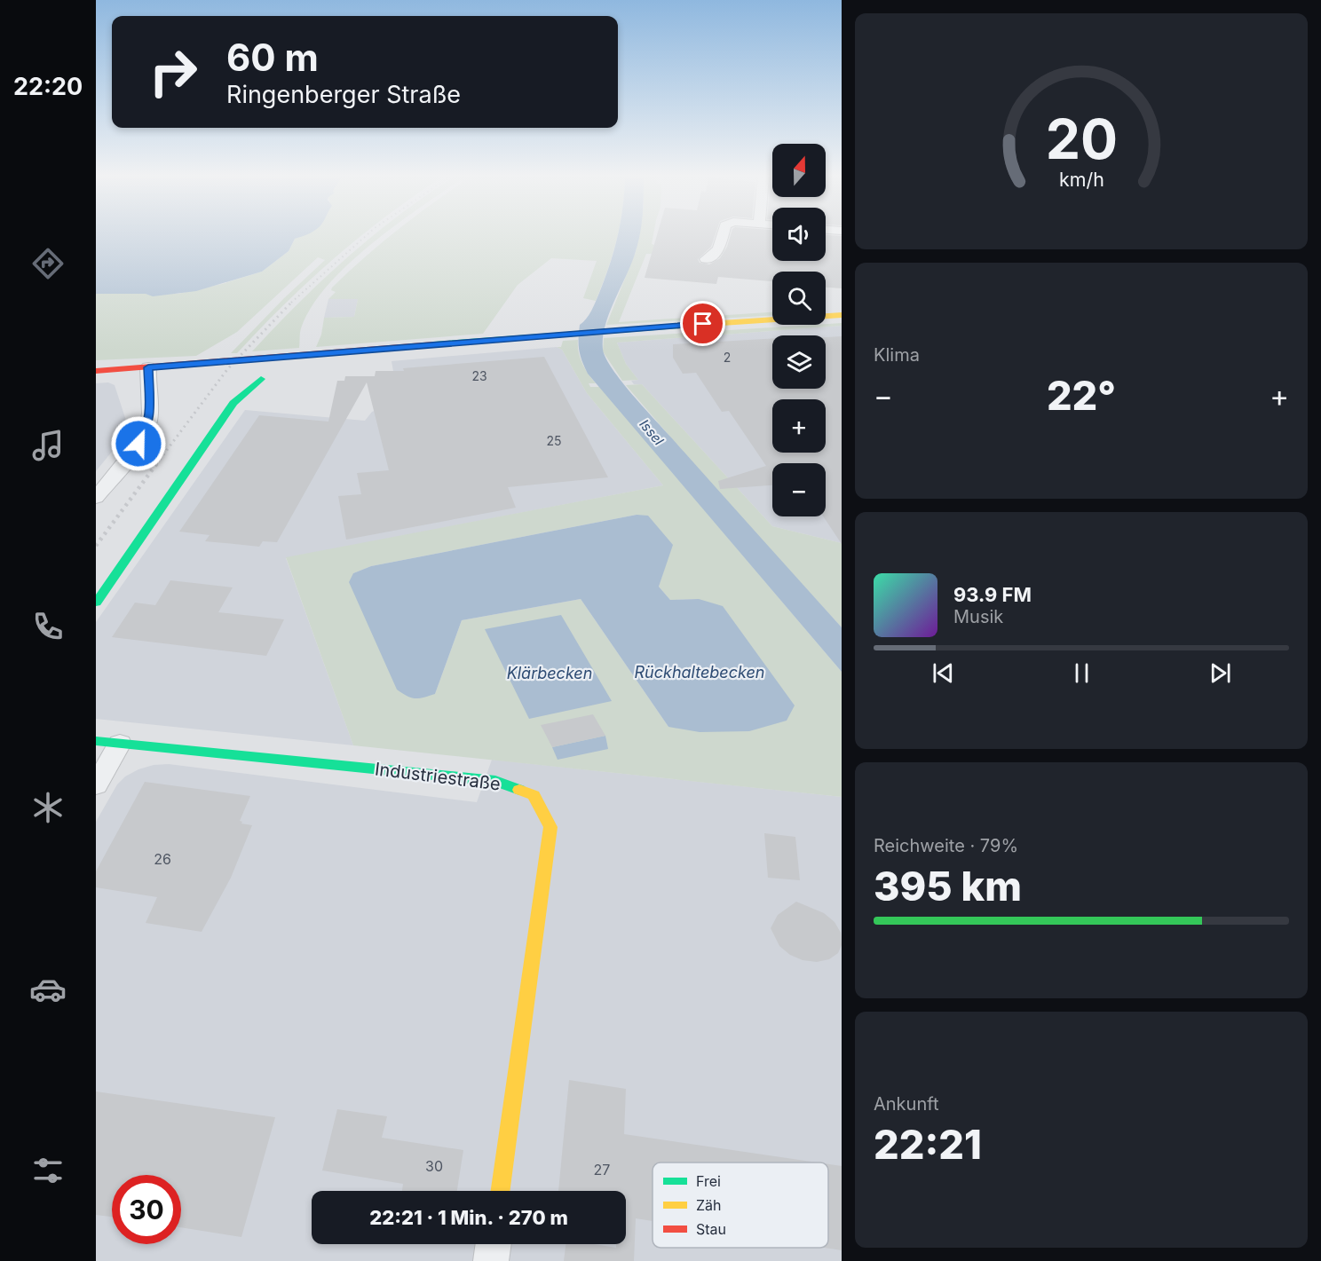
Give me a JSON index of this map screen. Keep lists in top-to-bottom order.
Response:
{
  "streets": {
    "street": ["Industriestraße"]
  },
  "water": ["Issel", "Rückhaltebecken", "Klärbecken"],
  "house_numbers": [
    "2",
    "23",
    "25",
    "26",
    "30",
    "27"
  ],
  "legend": ["Frei", "Zäh", "Stau"],
  "north": "top",
  "page": {
    "tabs": "22:20",
    "turn": ["60 m", "Ringenberger Straße"],
    "map_buttons": ["+", "−"],
    "tile": [
      "Klima",
      ["Reichweite · 79%", "395 km"],
      ["Ankunft", "22:21"]
    ],
    "heat": ["−", "22°", "+"],
    "song": ["93.9 FM", "Musik"],
    "limit": "30",
    "trip": "22:21 · 1 Min. · 270 m",
    "gauge": ["20", "km/h"]
  }
}
